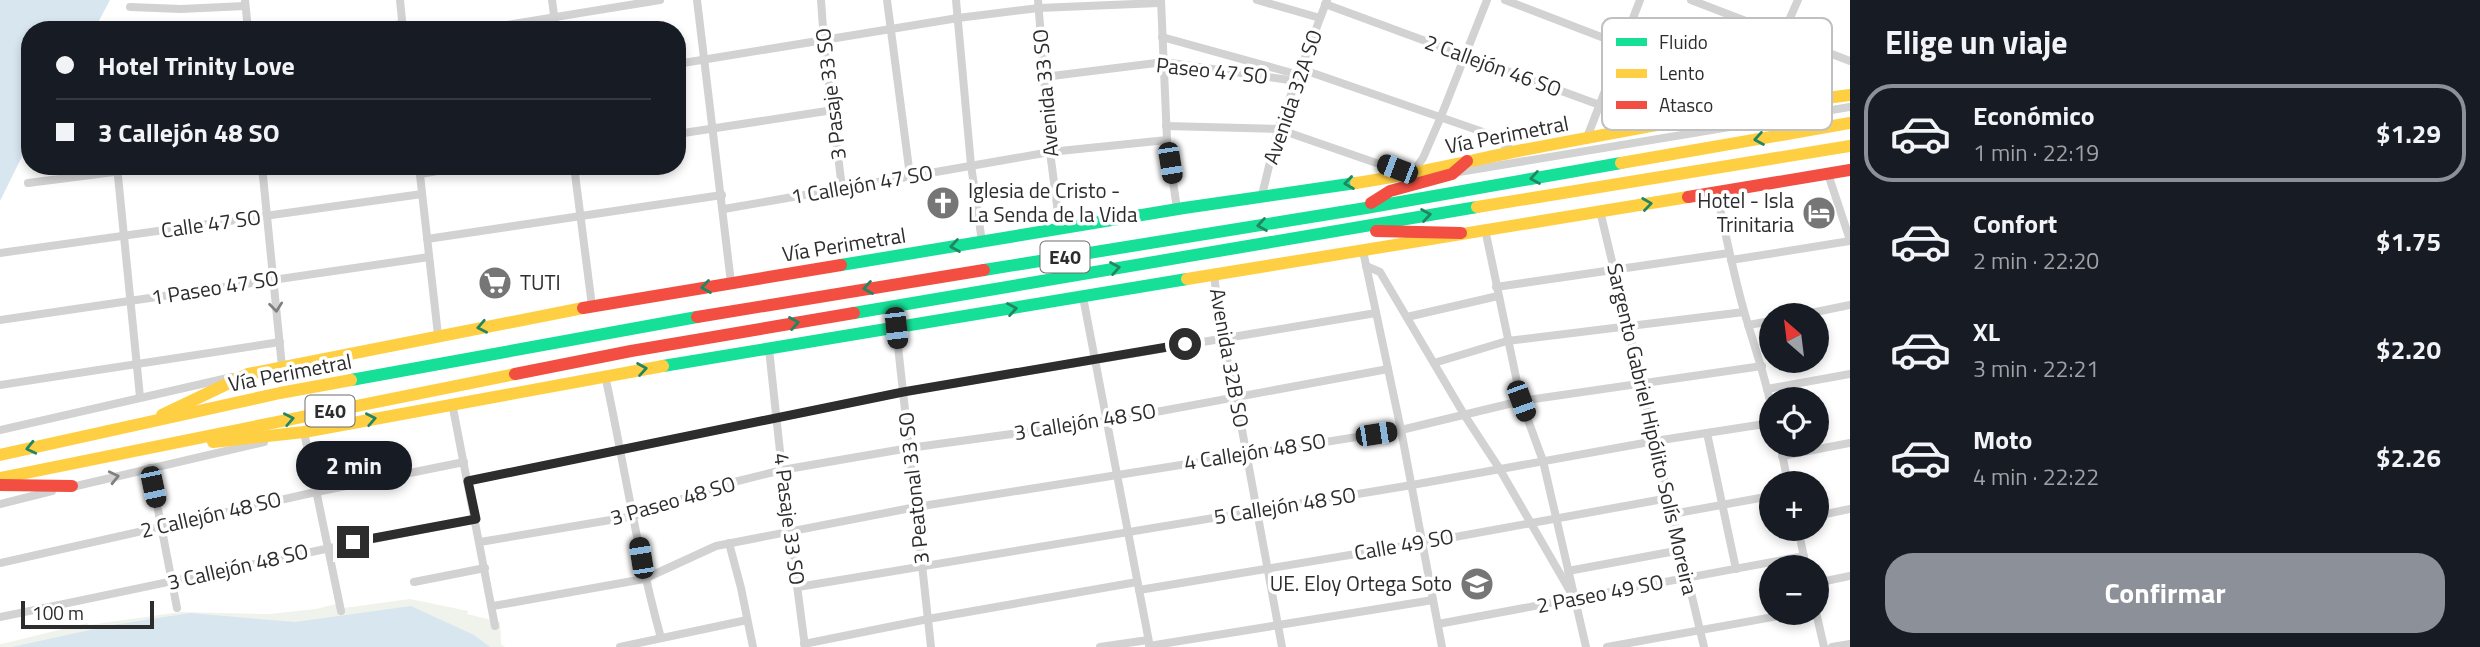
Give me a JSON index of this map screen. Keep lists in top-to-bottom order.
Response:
{
  "streets": {
    "main road": ["Vía Perimetral", "E40"],
    "street": [
      "2 Callejón 46 SO",
      "Paseo 47 SO",
      "Avenida 33 SO",
      "3 Pasaje 33 SO",
      "Avenida 32A SO",
      "1 Callejón 47 SO",
      "Calle 47 SO",
      "1 Paseo 47 SO",
      "Avenida 32B SO",
      "3 Callejón 48 SO",
      "Sargento Gabriel Hipólito Solís Moreira",
      "4 Callejón 48 SO",
      "3 Peatonal 33 SO",
      "3 Paseo 48 SO",
      "5 Callejón 48 SO",
      "2 Callejón 48 SO",
      "4 Pasaje 33 SO",
      "Calle 49 SO",
      "2 Paseo 49 SO"
    ]
  },
  "crossings": [
    ["2 Callejón 46 SO", "Avenida 32A SO"],
    ["Paseo 47 SO", "Avenida 33 SO"],
    ["Paseo 47 SO", "Avenida 32A SO"],
    ["Paseo 47 SO", "Vía Perimetral"],
    ["Avenida 33 SO", "Vía Perimetral"],
    ["Avenida 33 SO", "1 Callejón 47 SO"],
    ["3 Pasaje 33 SO", "1 Callejón 47 SO"],
    ["Avenida 32A SO", "Vía Perimetral"],
    ["E40", "Avenida 32B SO"],
    ["E40", "Sargento Gabriel Hipólito Solís Moreira"],
    ["E40", "3 Peatonal 33 SO"],
    ["E40", "4 Pasaje 33 SO"],
    ["Avenida 32B SO", "3 Callejón 48 SO"],
    ["Avenida 32B SO", "4 Callejón 48 SO"],
    ["Avenida 32B SO", "5 Callejón 48 SO"],
    ["Avenida 32B SO", "Calle 49 SO"],
    ["3 Callejón 48 SO", "3 Peatonal 33 SO"],
    ["3 Callejón 48 SO", "3 Paseo 48 SO"],
    ["3 Callejón 48 SO", "4 Pasaje 33 SO"],
    ["Sargento Gabriel Hipólito Solís Moreira", "4 Callejón 48 SO"],
    ["Sargento Gabriel Hipólito Solís Moreira", "5 Callejón 48 SO"],
    ["Sargento Gabriel Hipólito Solís Moreira", "Calle 49 SO"],
    ["Sargento Gabriel Hipólito Solís Moreira", "2 Paseo 49 SO"],
    ["4 Callejón 48 SO", "3 Peatonal 33 SO"],
    ["4 Callejón 48 SO", "4 Pasaje 33 SO"],
    ["3 Peatonal 33 SO", "5 Callejón 48 SO"],
    ["3 Peatonal 33 SO", "Calle 49 SO"],
    ["3 Paseo 48 SO", "4 Pasaje 33 SO"],
    ["5 Callejón 48 SO", "4 Pasaje 33 SO"],
    ["4 Pasaje 33 SO", "Calle 49 SO"]
  ],
  "places": {
    "church": ["Iglesia de Cristo - La Senda de la Vida"],
    "hotel": ["Hotel - Isla Trinitaria"],
    "supermarket": ["TUTI"],
    "school or university": ["UE. Eloy Ortega Soto"]
  },
  "legend": ["Fluido", "Lento", "Atasco"],
  "scale_bar": "100 m",
  "north": "top left",
  "page": {
    "heading": "Elige un viaje",
    "banner": ["Hotel Trinity Love", "3 Callejón 48 SO"],
    "list": [
      {
        "name": "Económico",
        "note": "1 min · 22:19",
        "value": "$1.29"
      },
      {
        "name": "Confort",
        "note": "2 min · 22:20",
        "value": "$1.75"
      },
      {
        "name": "XL",
        "note": "3 min · 22:21",
        "value": "$2.20"
      },
      {
        "name": "Moto",
        "note": "4 min · 22:22",
        "value": "$2.26"
      }
    ],
    "map_buttons": ["+", "−"],
    "bubble": "2 min",
    "buttons": "Confirmar",
    "scale": "100 m"
  }
}
